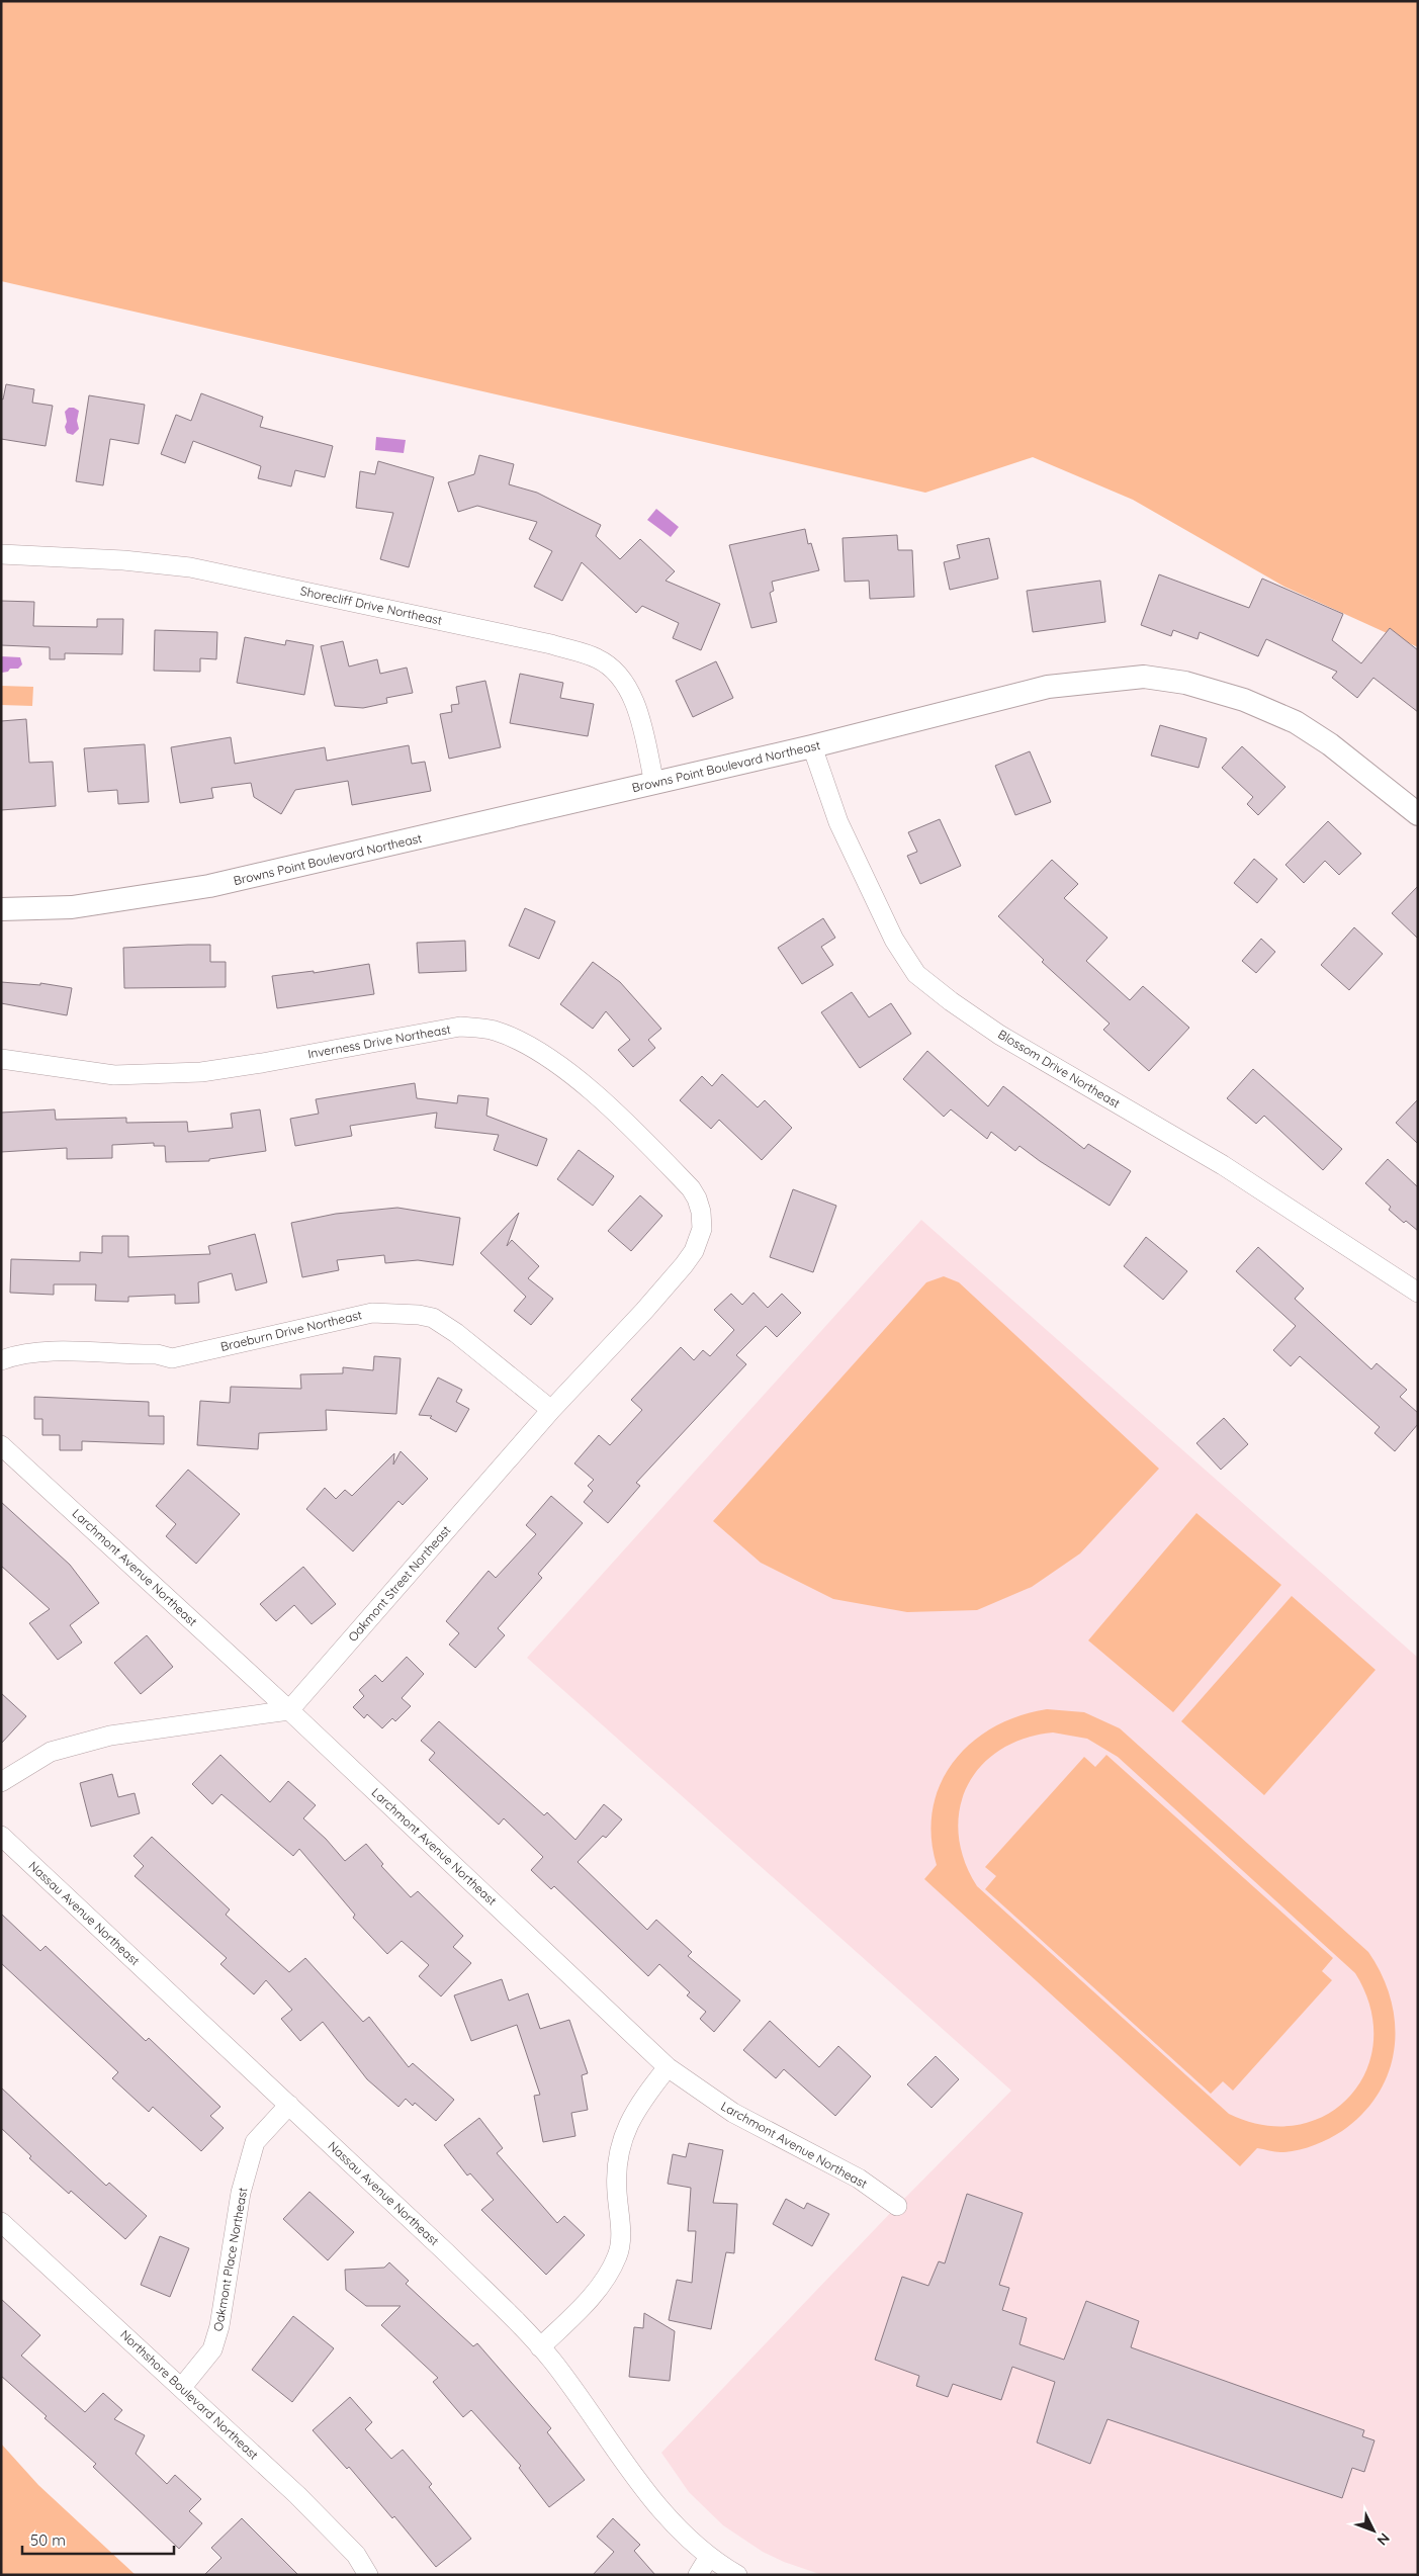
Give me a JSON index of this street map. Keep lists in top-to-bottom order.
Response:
{
  "streets": {
    "street": [
      "Shorecliff Drive Northeast",
      "Browns Point Boulevard Northeast",
      "Inverness Drive Northeast",
      "Blossom Drive Northeast",
      "Braeburn Drive Northeast",
      "Larchmont Avenue Northeast",
      "Oakmont Street Northeast",
      "Nassau Avenue Northeast",
      "Oakmont Place Northeast",
      "Northshore Boulevard Northeast"
    ]
  },
  "crossings": [
    ["Shorecliff Drive Northeast", "Browns Point Boulevard Northeast"],
    ["Browns Point Boulevard Northeast", "Blossom Drive Northeast"],
    ["Inverness Drive Northeast", "Oakmont Street Northeast"],
    ["Braeburn Drive Northeast", "Oakmont Street Northeast"],
    ["Larchmont Avenue Northeast", "Oakmont Street Northeast"],
    ["Nassau Avenue Northeast", "Oakmont Place Northeast"],
    ["Oakmont Place Northeast", "Northshore Boulevard Northeast"]
  ],
  "scale_bar": "50 m",
  "north": "bottom right"
}
